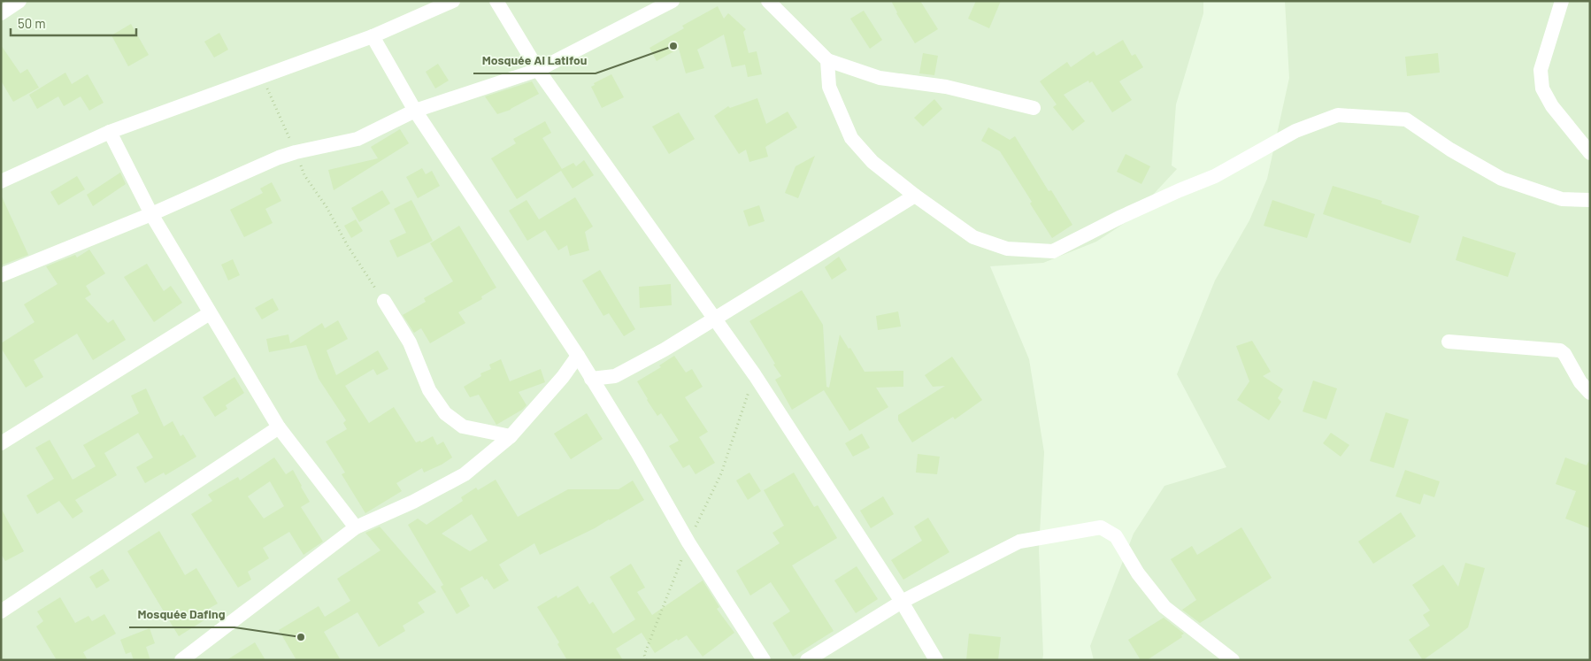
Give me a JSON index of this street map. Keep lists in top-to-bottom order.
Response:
{
  "places": ["Mosquée Al Latifou", "Mosquée Dafing"],
  "scale_bar": "50 m"
}
